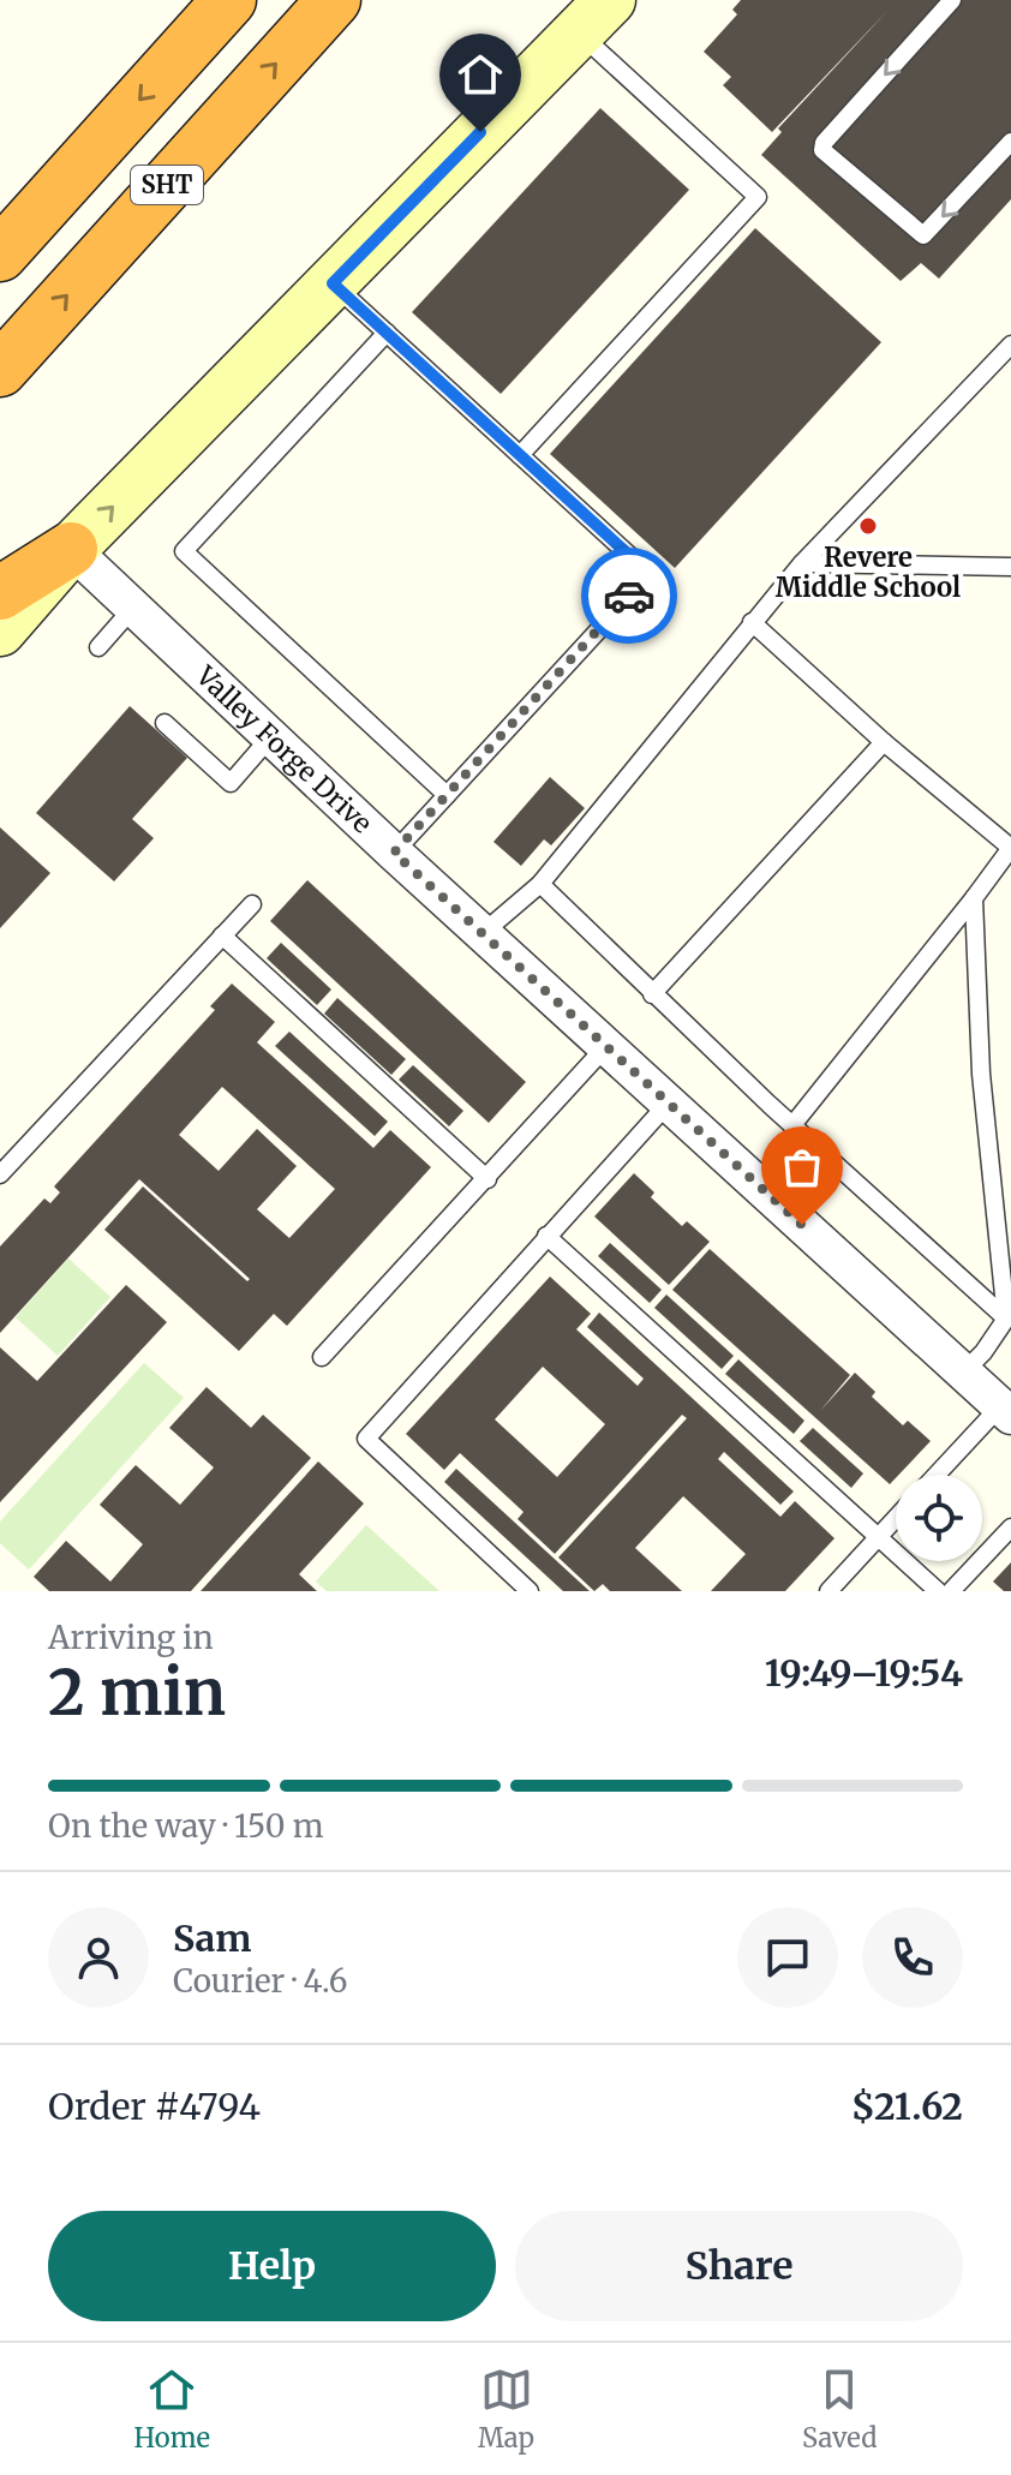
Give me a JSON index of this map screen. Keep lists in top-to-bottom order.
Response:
{
  "streets": {
    "highway": ["SHT"],
    "street": ["Valley Forge Drive"]
  },
  "places": ["Revere Middle School"],
  "page": {
    "heading": ["2 min", "Arriving in", "19:49–19:54"],
    "panel": [
      "Sam",
      "Courier · 4.6",
      "Order #4794",
      "$21.62"
    ],
    "bar": "On the way · 150 m",
    "buttons": ["Help", "Share"],
    "tabs": ["Home", "Map", "Saved"]
  }
}
